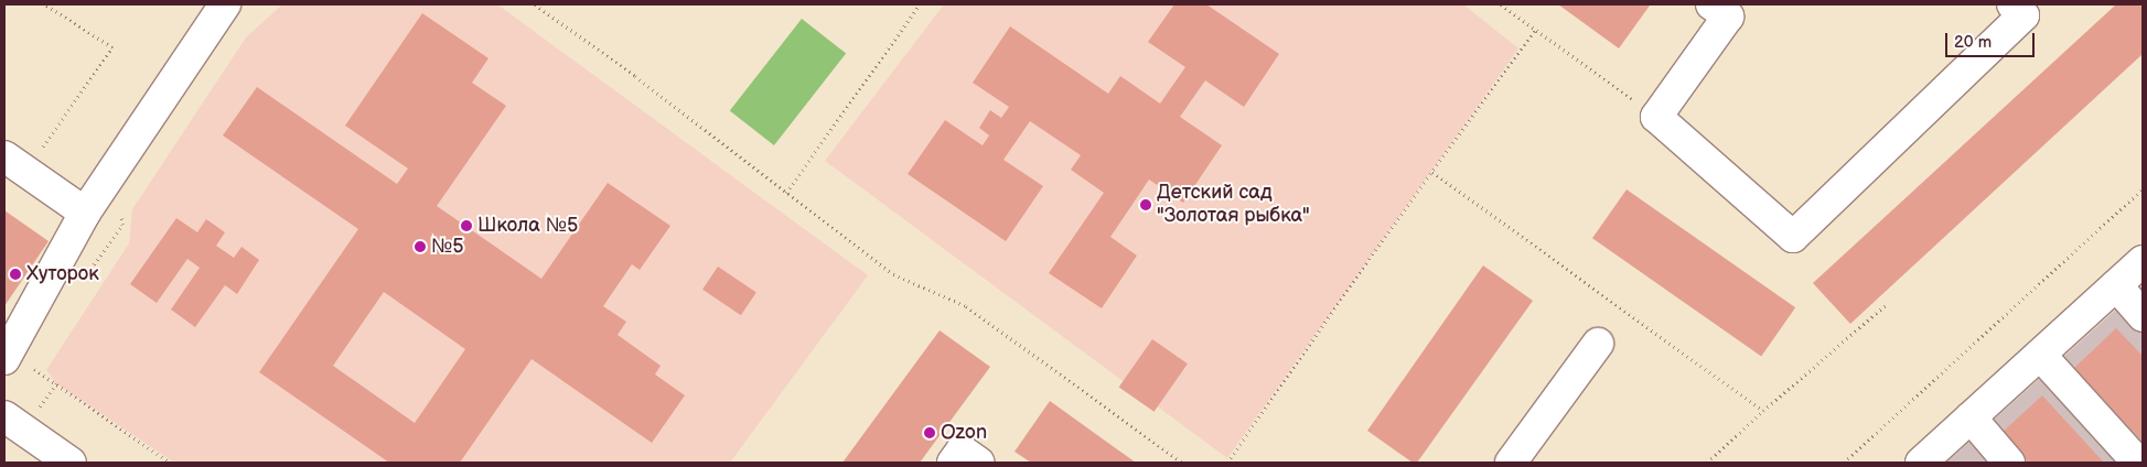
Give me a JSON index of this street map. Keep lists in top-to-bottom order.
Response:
{
  "places": [
    "Детский сад \"Золотая рыбка\"",
    "Школа №5",
    "№5",
    "Хуторок",
    "Ozon"
  ],
  "scale_bar": "20 m"
}
